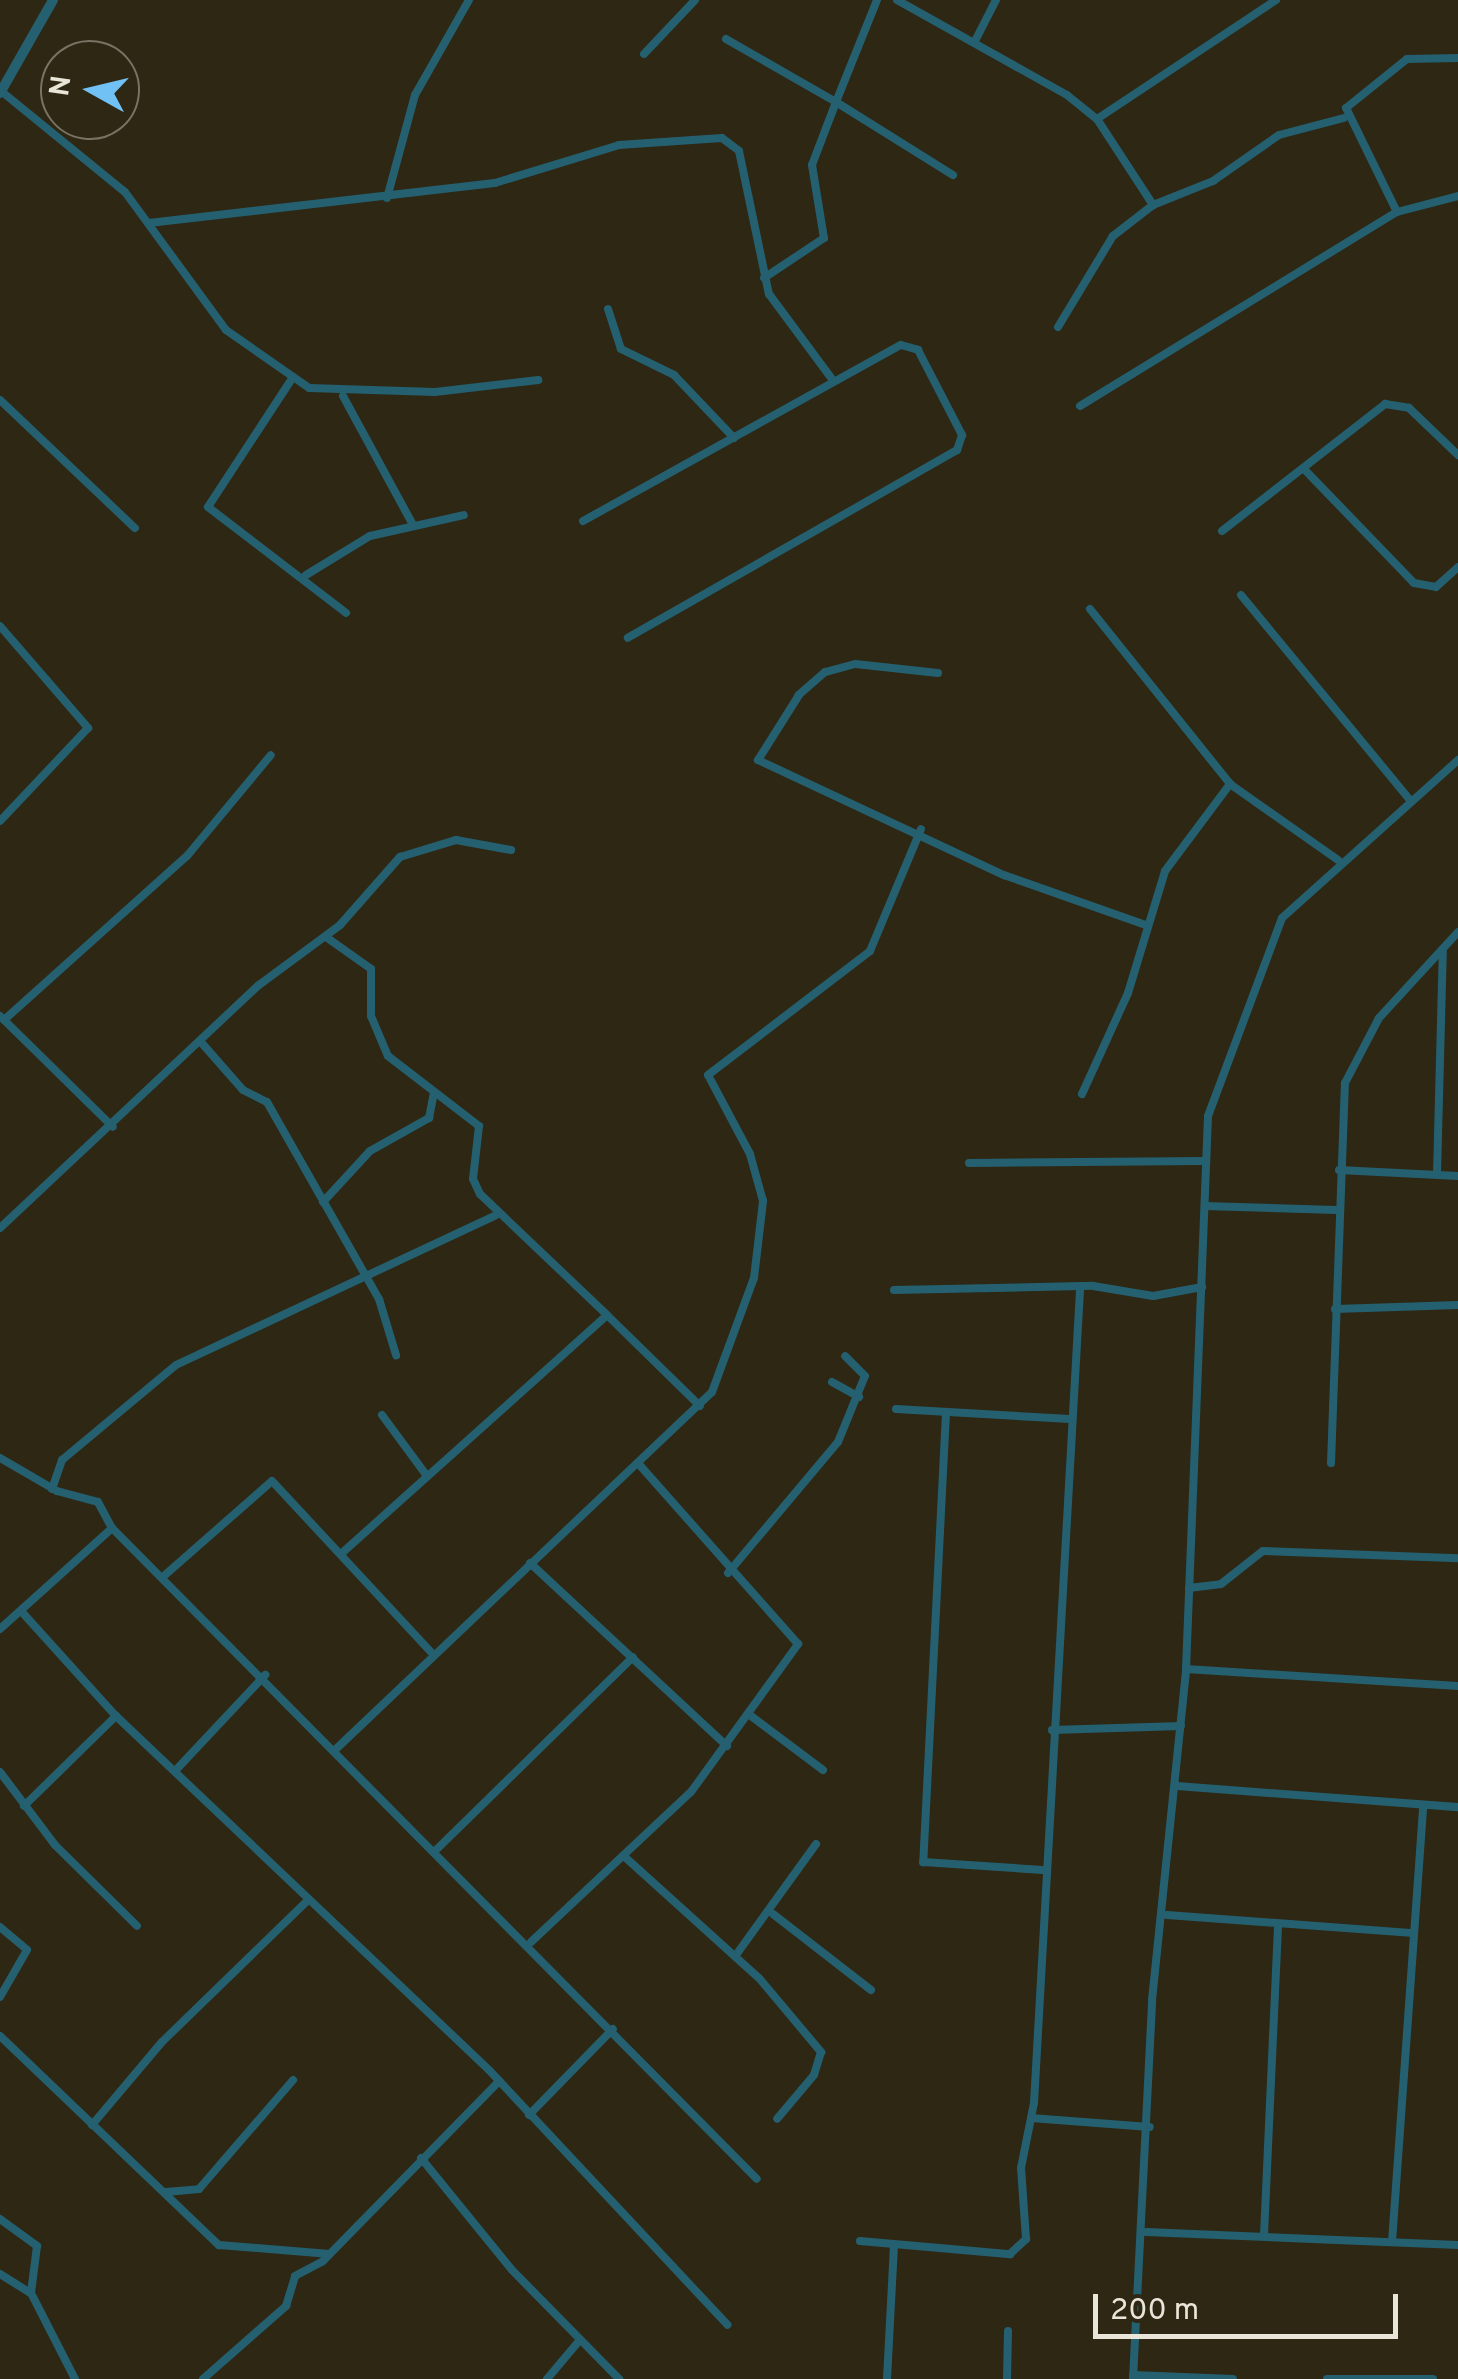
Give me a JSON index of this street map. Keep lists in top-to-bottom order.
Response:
{
  "scale_bar": "200 m",
  "north": "left"
}
